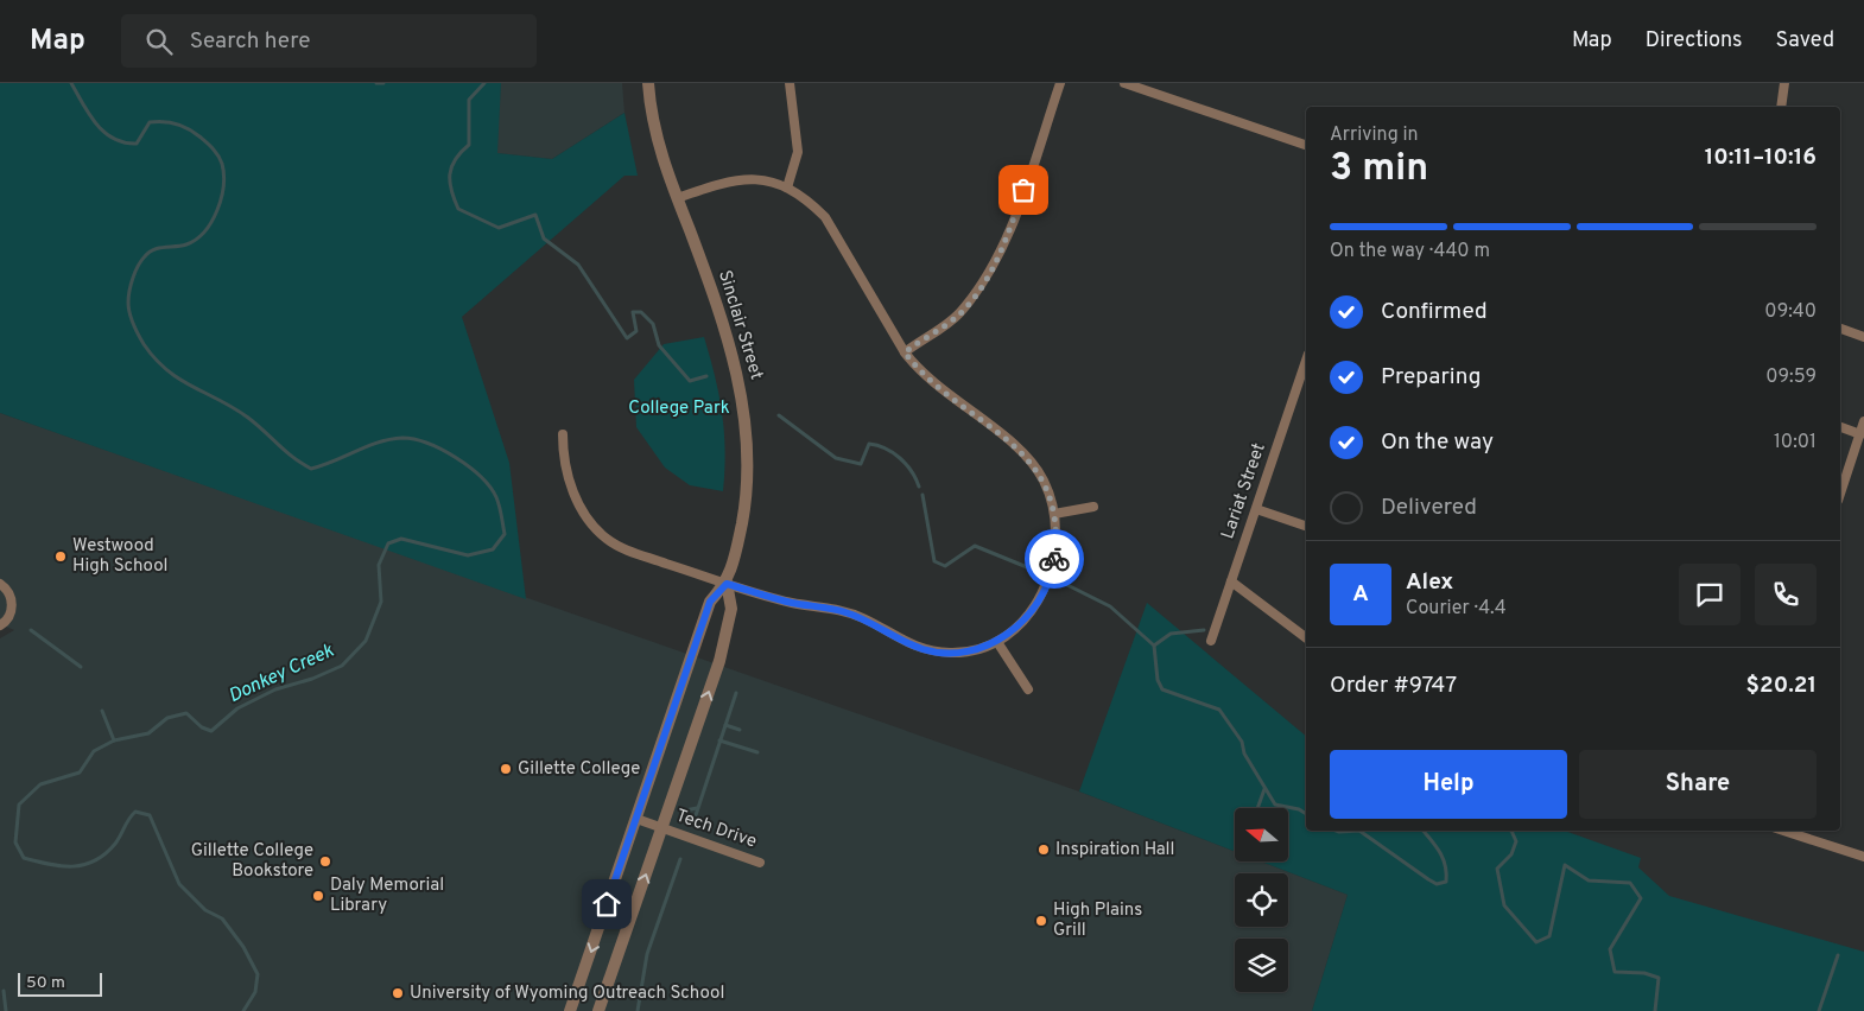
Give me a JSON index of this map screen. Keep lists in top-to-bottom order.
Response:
{
  "streets": {
    "street": ["Sinclair Street", "Lariat Street", "Tech Drive"]
  },
  "crossings": [
    ["Sinclair Street", "Tech Drive"]
  ],
  "water": ["Donkey Creek"],
  "parks": ["College Park"],
  "places": [
    "Westwood High School",
    "Gillette College",
    "Inspiration Hall",
    "Gillette College Bookstore",
    "Daly Memorial Library",
    "High Plains Grill",
    "University of Wyoming Outreach School"
  ],
  "scale_bar": "50 m",
  "north": "left",
  "page": {
    "header": "Map",
    "search": "Search here",
    "nav": ["Map", "Directions", "Saved"],
    "heading": ["3 min", "Arriving in", "10:11–10:16"],
    "panel": [
      "Alex",
      "Courier · 4.4",
      "Order #9747",
      "$20.21"
    ],
    "bar": "On the way · 440 m",
    "list": [
      ["Confirmed", "09:40"],
      ["Preparing", "09:59"],
      ["On the way", "10:01"],
      "Delivered"
    ],
    "round": "A",
    "buttons": ["Help", "Share"],
    "scale": "50 m"
  }
}
